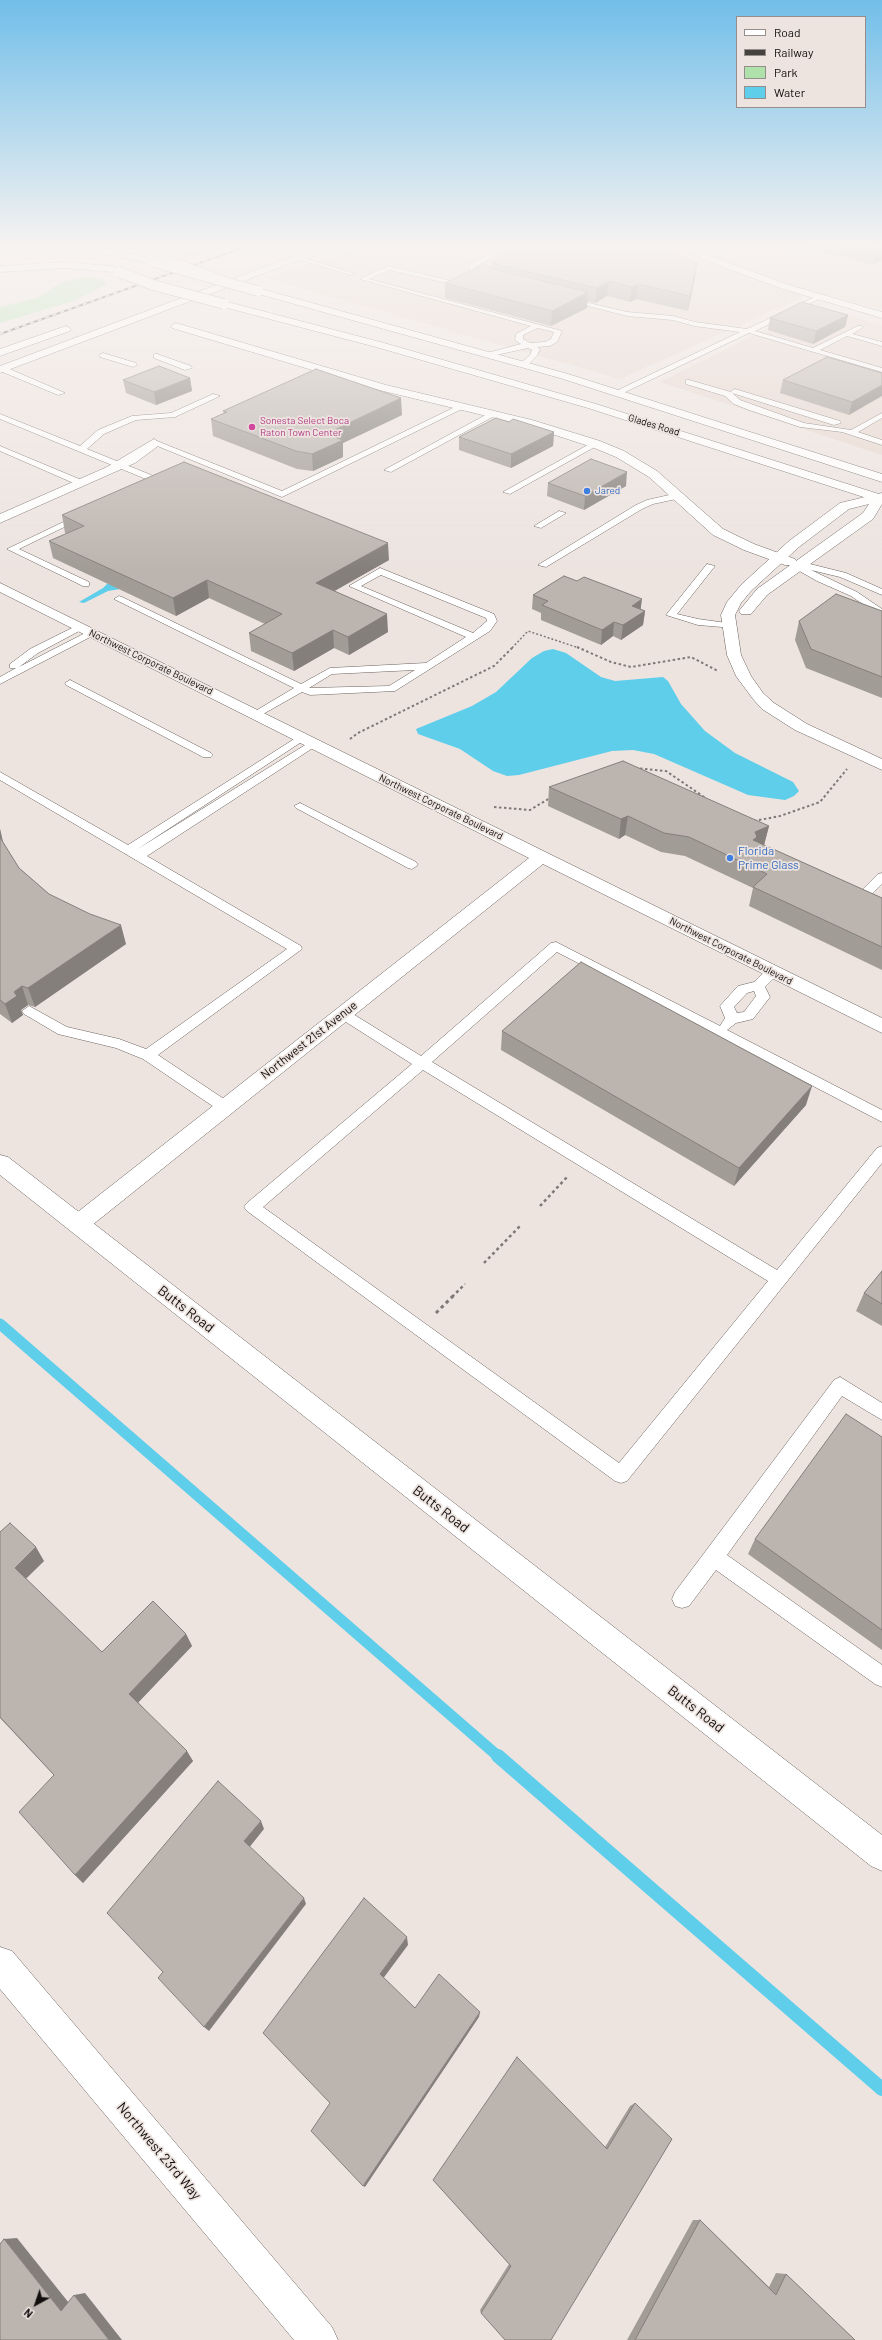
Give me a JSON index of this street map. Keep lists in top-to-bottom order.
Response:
{
  "streets": {
    "main road": [
      "Glades Road",
      "Northwest Corporate Boulevard",
      "Northwest 21st Avenue",
      "Butts Road",
      "Northwest 23rd Way"
    ]
  },
  "crossings": [
    ["Northwest Corporate Boulevard", "Northwest 21st Avenue"],
    ["Northwest 21st Avenue", "Butts Road"]
  ],
  "places": ["Sonesta Select Boca Raton Town Center", "Jared", "Florida Prime Glass"],
  "legend": [
    "Road",
    "Railway",
    "Park",
    "Water"
  ],
  "north": "bottom left"
}
